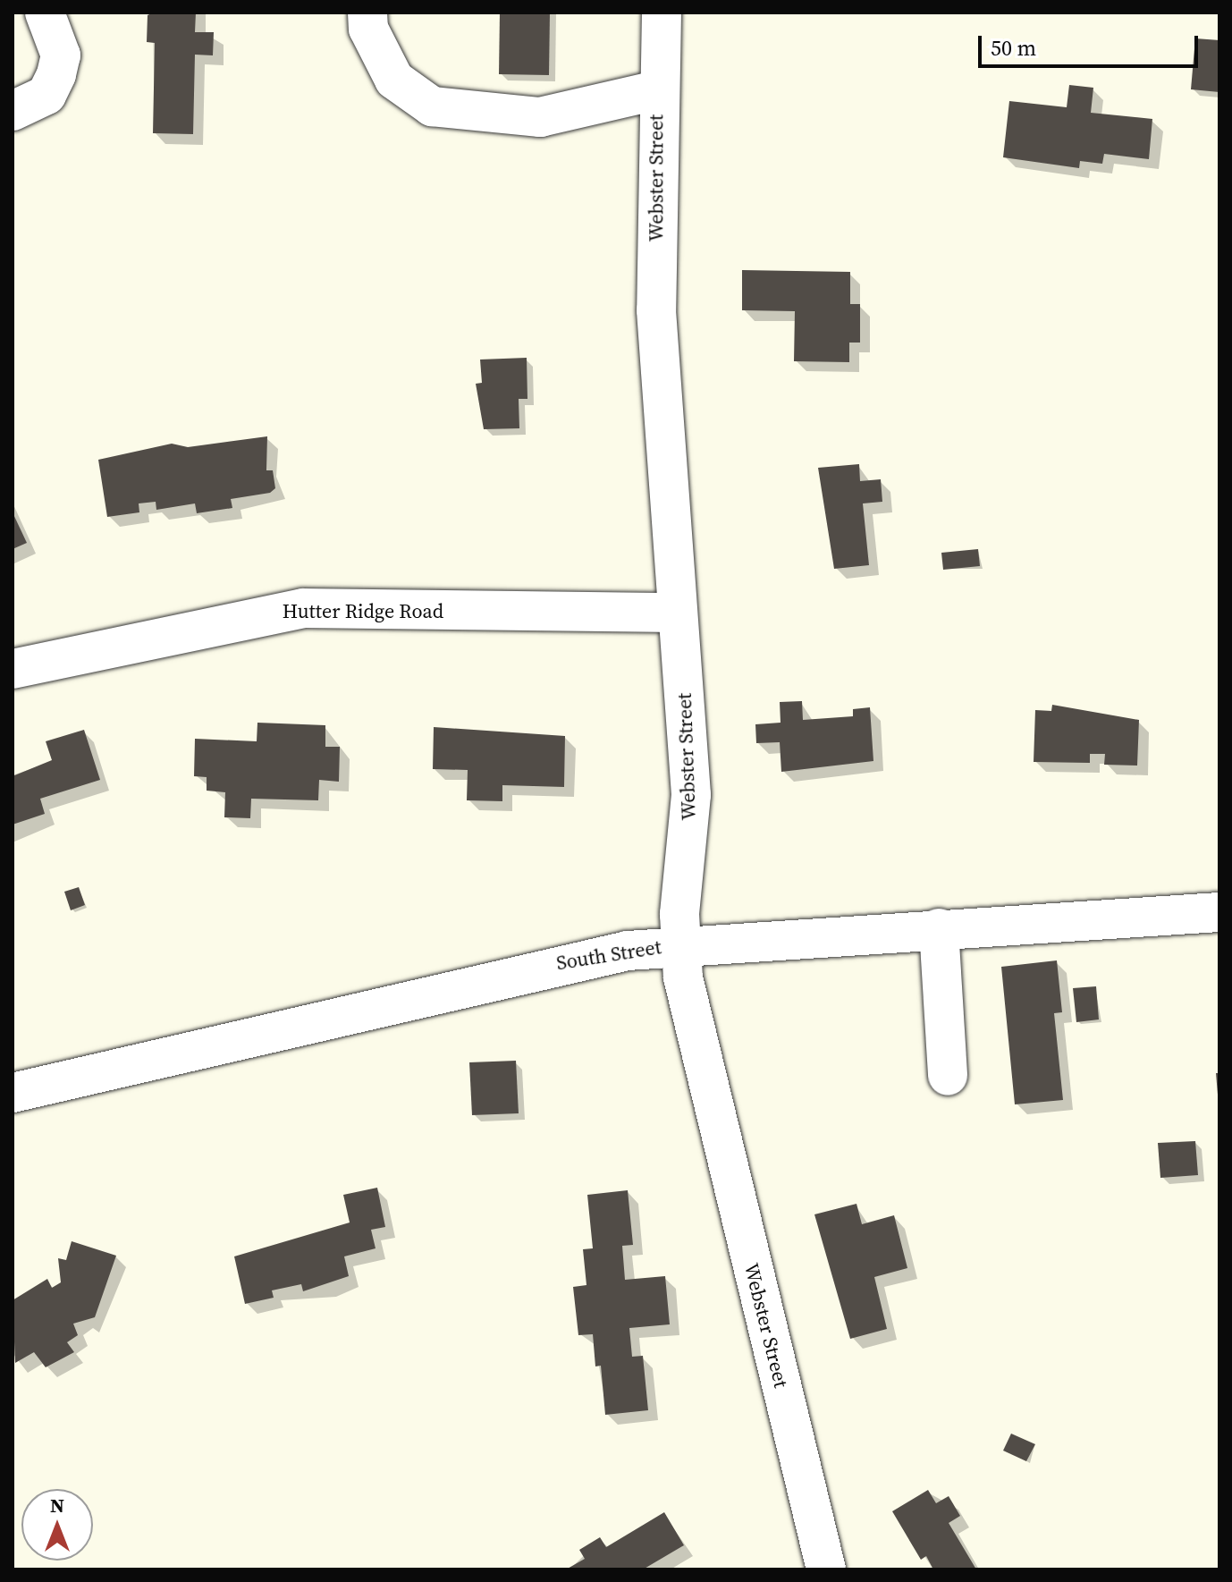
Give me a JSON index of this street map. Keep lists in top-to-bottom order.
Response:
{
  "streets": {
    "street": ["Webster Street", "Hutter Ridge Road", "South Street"]
  },
  "crossings": [
    ["Webster Street", "Hutter Ridge Road"],
    ["Webster Street", "South Street"]
  ],
  "scale_bar": "50 m",
  "north": "top"
}
